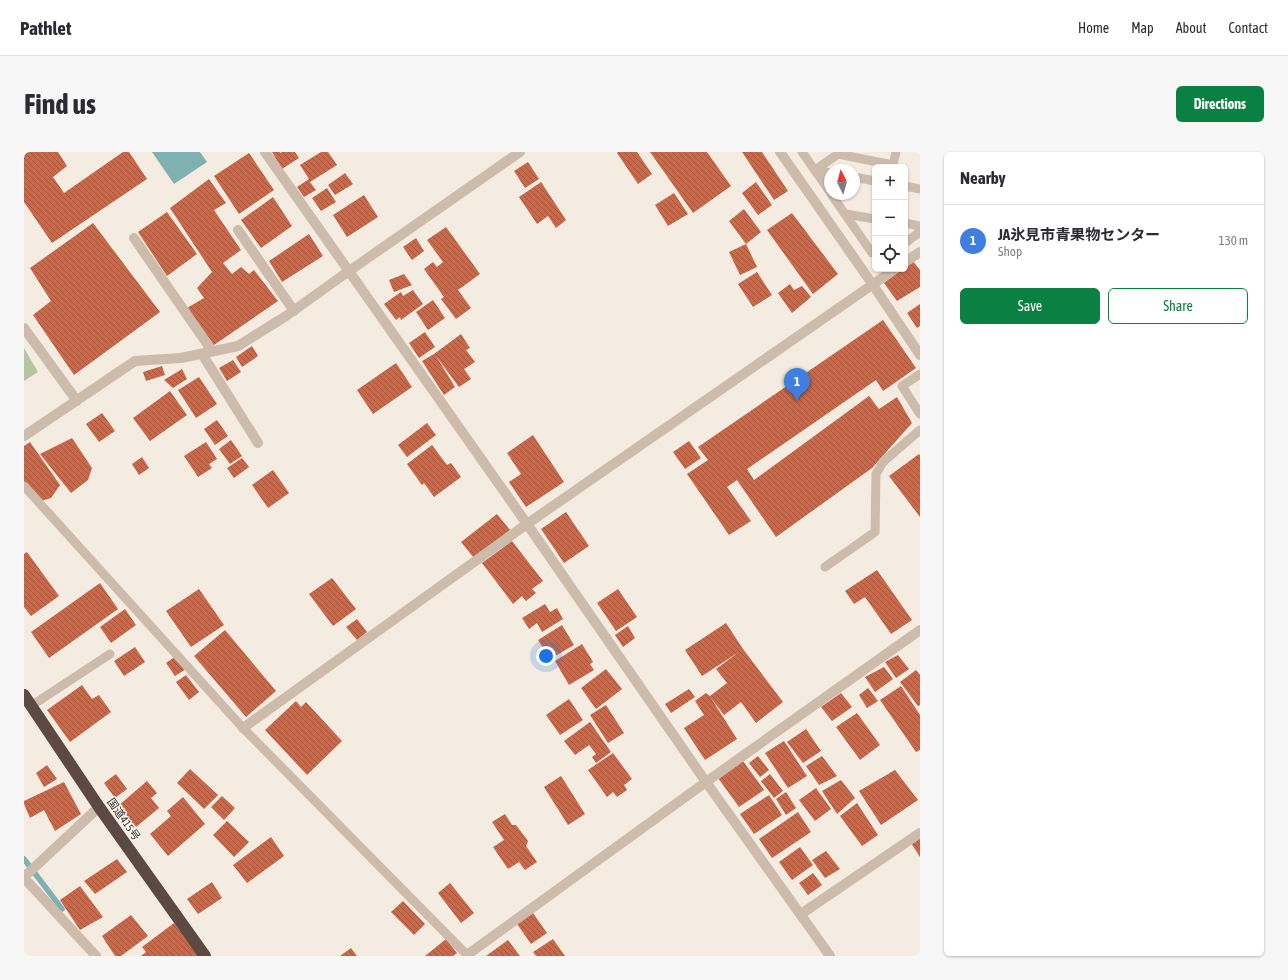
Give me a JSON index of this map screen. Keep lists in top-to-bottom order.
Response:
{
  "streets": {
    "highway": ["国道415号"]
  },
  "north": "top",
  "page": {
    "header": "Pathlet",
    "nav": [
      "Home",
      "Map",
      "About",
      "Contact"
    ],
    "buttons": [
      "Directions",
      ["Save", "Share"]
    ],
    "title": "Find us",
    "heading": "Nearby",
    "map_buttons": ["+", "−"],
    "list": [
      {
        "mark": "1",
        "name": "JA氷見市青果物センター",
        "note": "Shop",
        "value": "130 m"
      }
    ],
    "pins": "1"
  }
}
